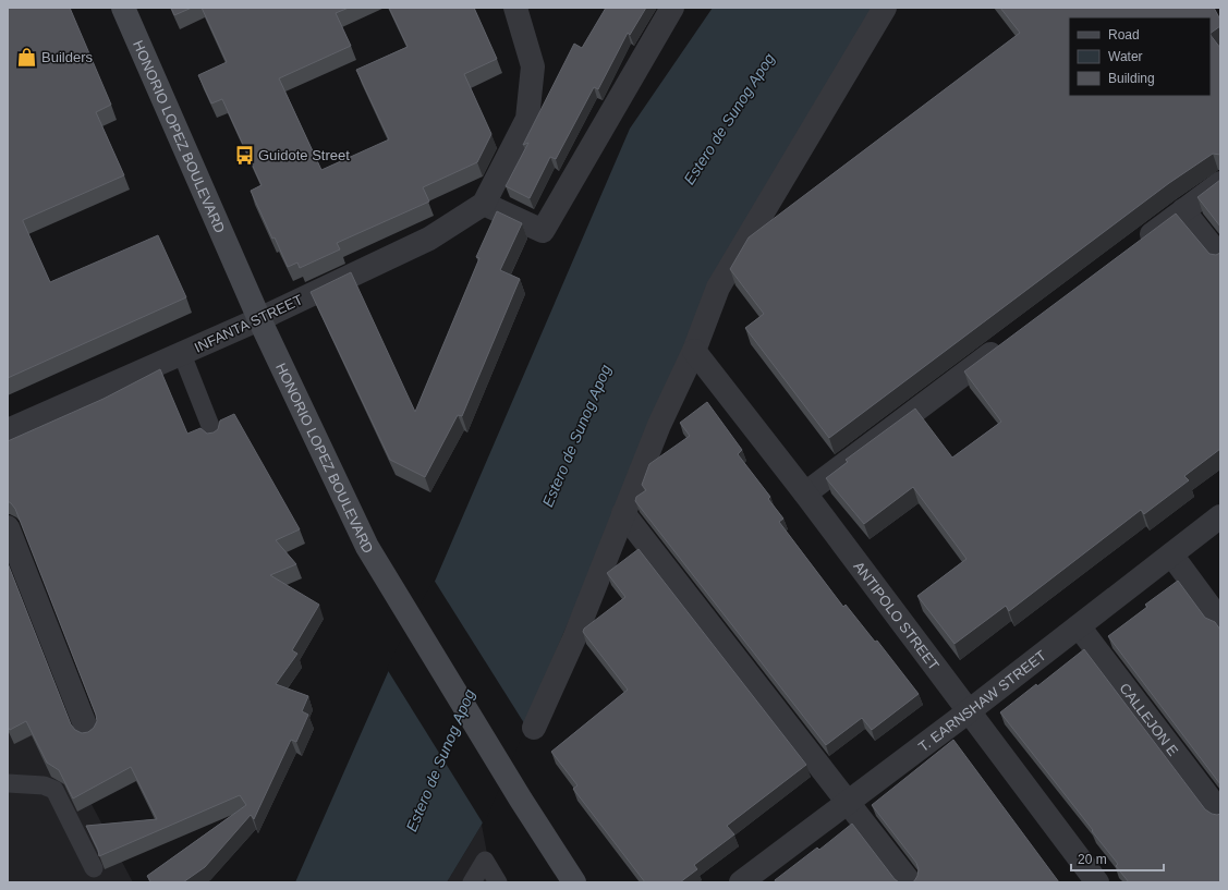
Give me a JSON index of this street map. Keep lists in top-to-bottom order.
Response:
{
  "streets": {
    "main road": ["HONORIO LOPEZ BOULEVARD"],
    "street": [
      "INFANTA STREET",
      "ANTIPOLO STREET",
      "T. EARNSHAW STREET",
      "CALLEJON E"
    ]
  },
  "crossings": [
    ["HONORIO LOPEZ BOULEVARD", "INFANTA STREET"],
    ["ANTIPOLO STREET", "T. EARNSHAW STREET"],
    ["T. EARNSHAW STREET", "CALLEJON E"]
  ],
  "water": ["Estero de Sunog Apog"],
  "places": {
    "shop": ["Builders"],
    "bus stop": ["Guidote Street"]
  },
  "legend": ["Road", "Water", "Building"],
  "scale_bar": "20 m"
}
